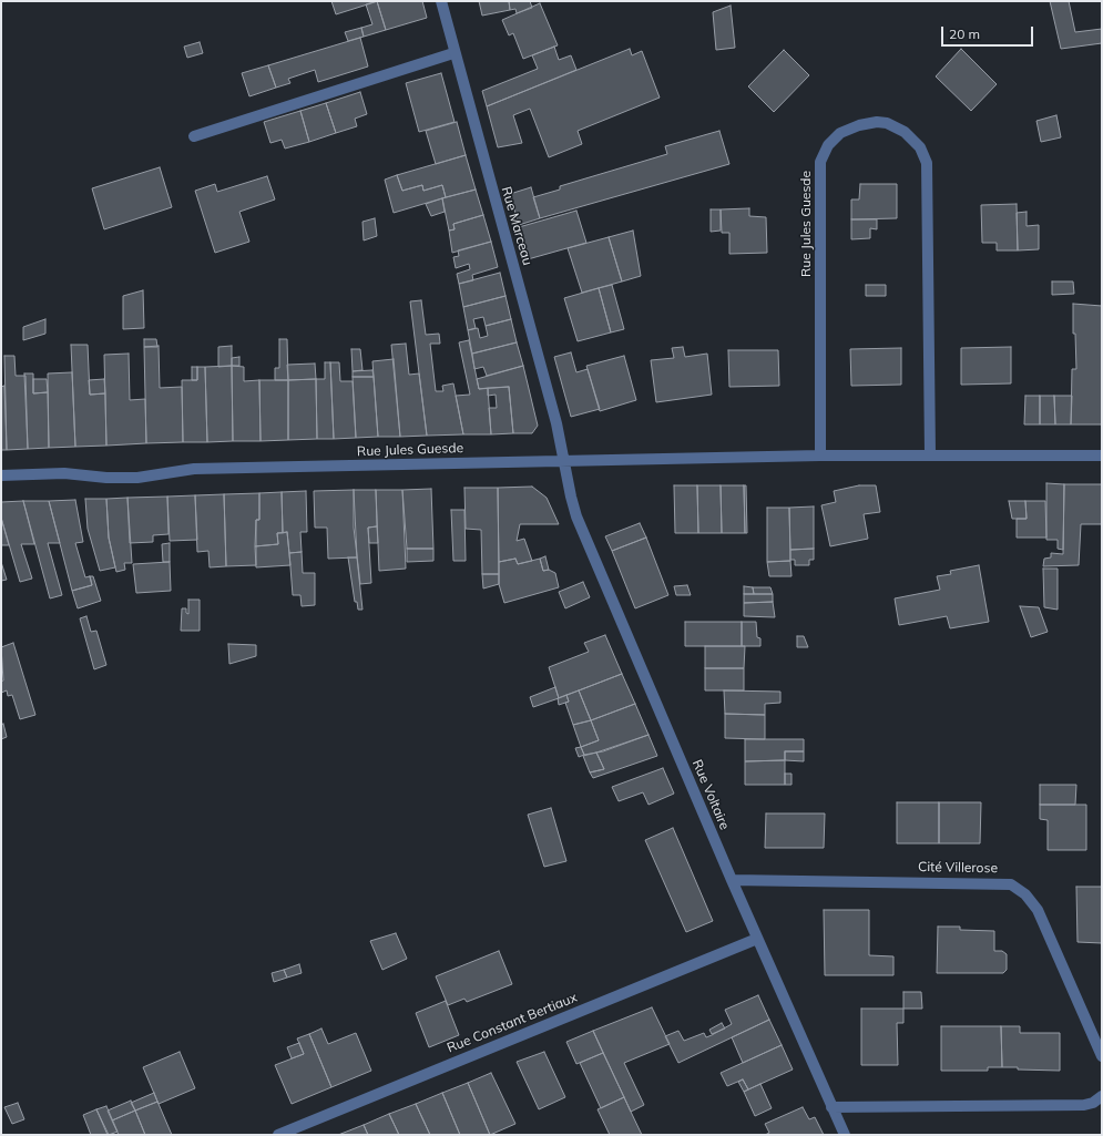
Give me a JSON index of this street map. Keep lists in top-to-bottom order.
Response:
{
  "streets": {
    "street": [
      "Rue Jules Guesde",
      "Rue Marceau",
      "Rue Voltaire",
      "Cité Villerose",
      "Rue Constant Bertiaux"
    ]
  },
  "crossings": [
    ["Rue Jules Guesde", "Rue Marceau"],
    ["Rue Jules Guesde", "Rue Voltaire"],
    ["Rue Marceau", "Rue Voltaire"],
    ["Rue Voltaire", "Cité Villerose"],
    ["Rue Voltaire", "Rue Constant Bertiaux"]
  ],
  "scale_bar": "20 m"
}
